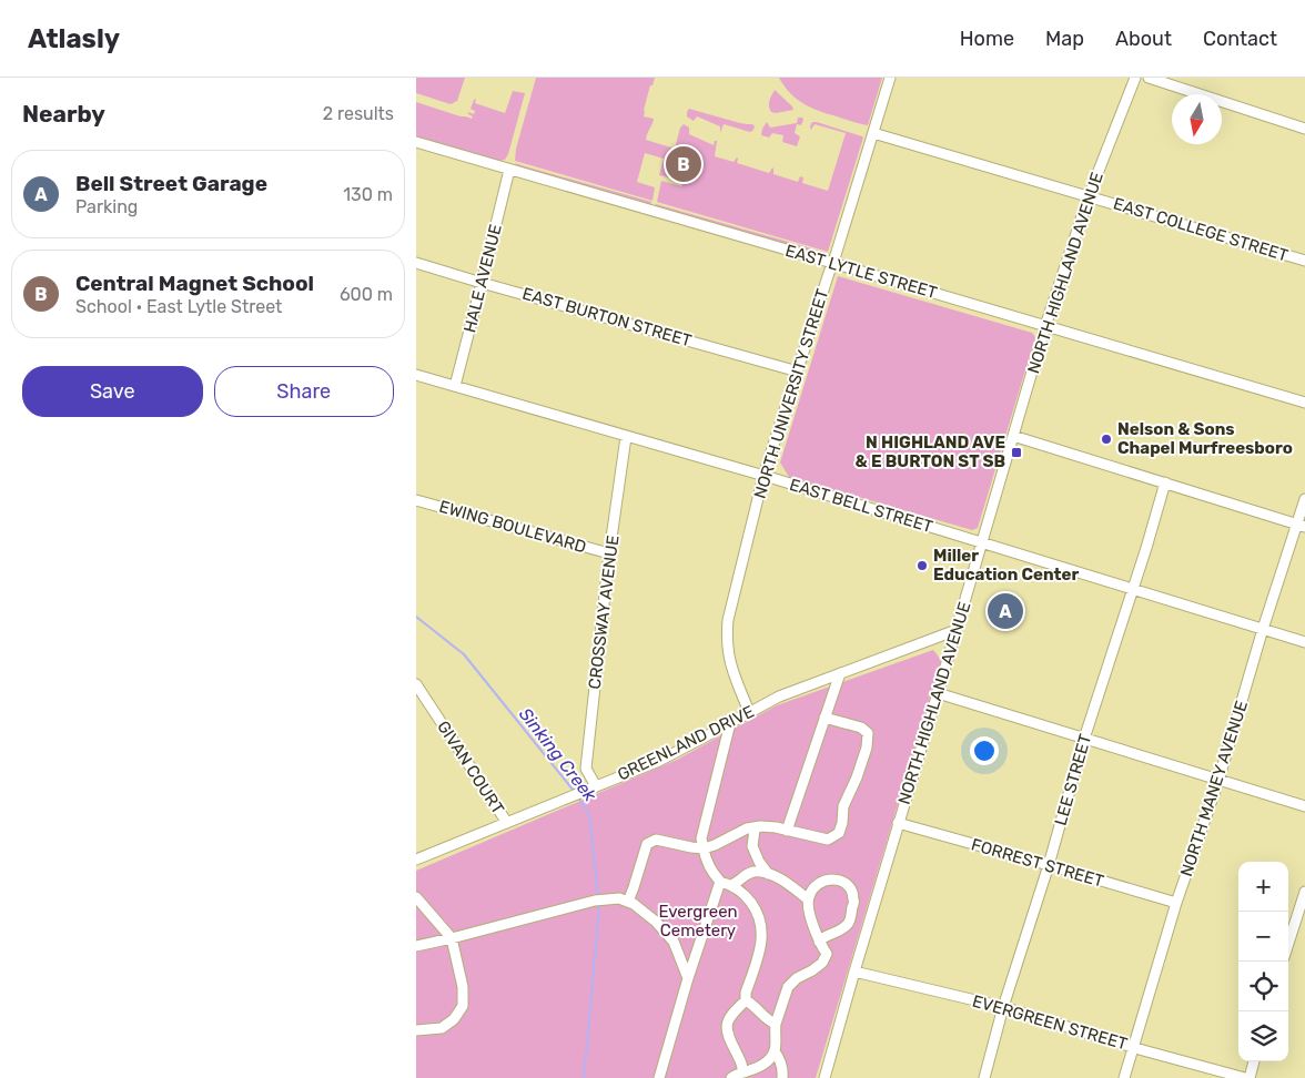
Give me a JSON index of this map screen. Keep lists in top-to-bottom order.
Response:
{
  "streets": {
    "street": [
      "EAST COLLEGE STREET",
      "EAST LYTLE STREET",
      "NORTH HIGHLAND AVENUE",
      "HALE AVENUE",
      "EAST BURTON STREET",
      "NORTH UNIVERSITY STREET",
      "EAST BELL STREET",
      "EWING BOULEVARD",
      "CROSSWAY AVENUE",
      "GREENLAND DRIVE",
      "GIVAN COURT",
      "LEE STREET",
      "NORTH MANEY AVENUE",
      "FORREST STREET",
      "EVERGREEN STREET"
    ]
  },
  "crossings": [
    ["EAST COLLEGE STREET", "NORTH HIGHLAND AVENUE"],
    ["EAST COLLEGE STREET", "NORTH UNIVERSITY STREET"],
    ["EAST LYTLE STREET", "NORTH HIGHLAND AVENUE"],
    ["EAST LYTLE STREET", "HALE AVENUE"],
    ["EAST LYTLE STREET", "NORTH UNIVERSITY STREET"],
    ["NORTH HIGHLAND AVENUE", "EAST BELL STREET"],
    ["NORTH HIGHLAND AVENUE", "GREENLAND DRIVE"],
    ["NORTH HIGHLAND AVENUE", "FORREST STREET"],
    ["NORTH HIGHLAND AVENUE", "EVERGREEN STREET"],
    ["HALE AVENUE", "EAST BURTON STREET"],
    ["HALE AVENUE", "EAST BELL STREET"],
    ["EAST BURTON STREET", "NORTH UNIVERSITY STREET"],
    ["NORTH UNIVERSITY STREET", "EAST BELL STREET"],
    ["NORTH UNIVERSITY STREET", "GREENLAND DRIVE"],
    ["EAST BELL STREET", "CROSSWAY AVENUE"],
    ["EAST BELL STREET", "LEE STREET"],
    ["EAST BELL STREET", "NORTH MANEY AVENUE"],
    ["EWING BOULEVARD", "CROSSWAY AVENUE"],
    ["CROSSWAY AVENUE", "GREENLAND DRIVE"],
    ["GREENLAND DRIVE", "GIVAN COURT"],
    ["LEE STREET", "FORREST STREET"],
    ["LEE STREET", "EVERGREEN STREET"],
    ["NORTH MANEY AVENUE", "FORREST STREET"],
    ["NORTH MANEY AVENUE", "EVERGREEN STREET"]
  ],
  "water": ["Sinking Creek"],
  "parks": ["Evergreen Cemetery"],
  "places": {
    "other": ["Nelson & Sons Chapel Murfreesboro", "Miller Education Center"],
    "transit": ["N HIGHLAND AVE & E BURTON ST SB"]
  },
  "north": "bottom",
  "page": {
    "header": "Atlasly",
    "nav": [
      "Home",
      "Map",
      "About",
      "Contact"
    ],
    "heading": ["Nearby", "2 results"],
    "pins": ["B", "A"],
    "list": [
      {
        "mark": "A",
        "name": "Bell Street Garage",
        "note": "Parking",
        "value": "130 m"
      },
      {
        "mark": "B",
        "name": "Central Magnet School",
        "note": "School · East Lytle Street",
        "value": "600 m"
      }
    ],
    "buttons": ["Save", "Share"],
    "map_buttons": ["+", "−"]
  }
}
